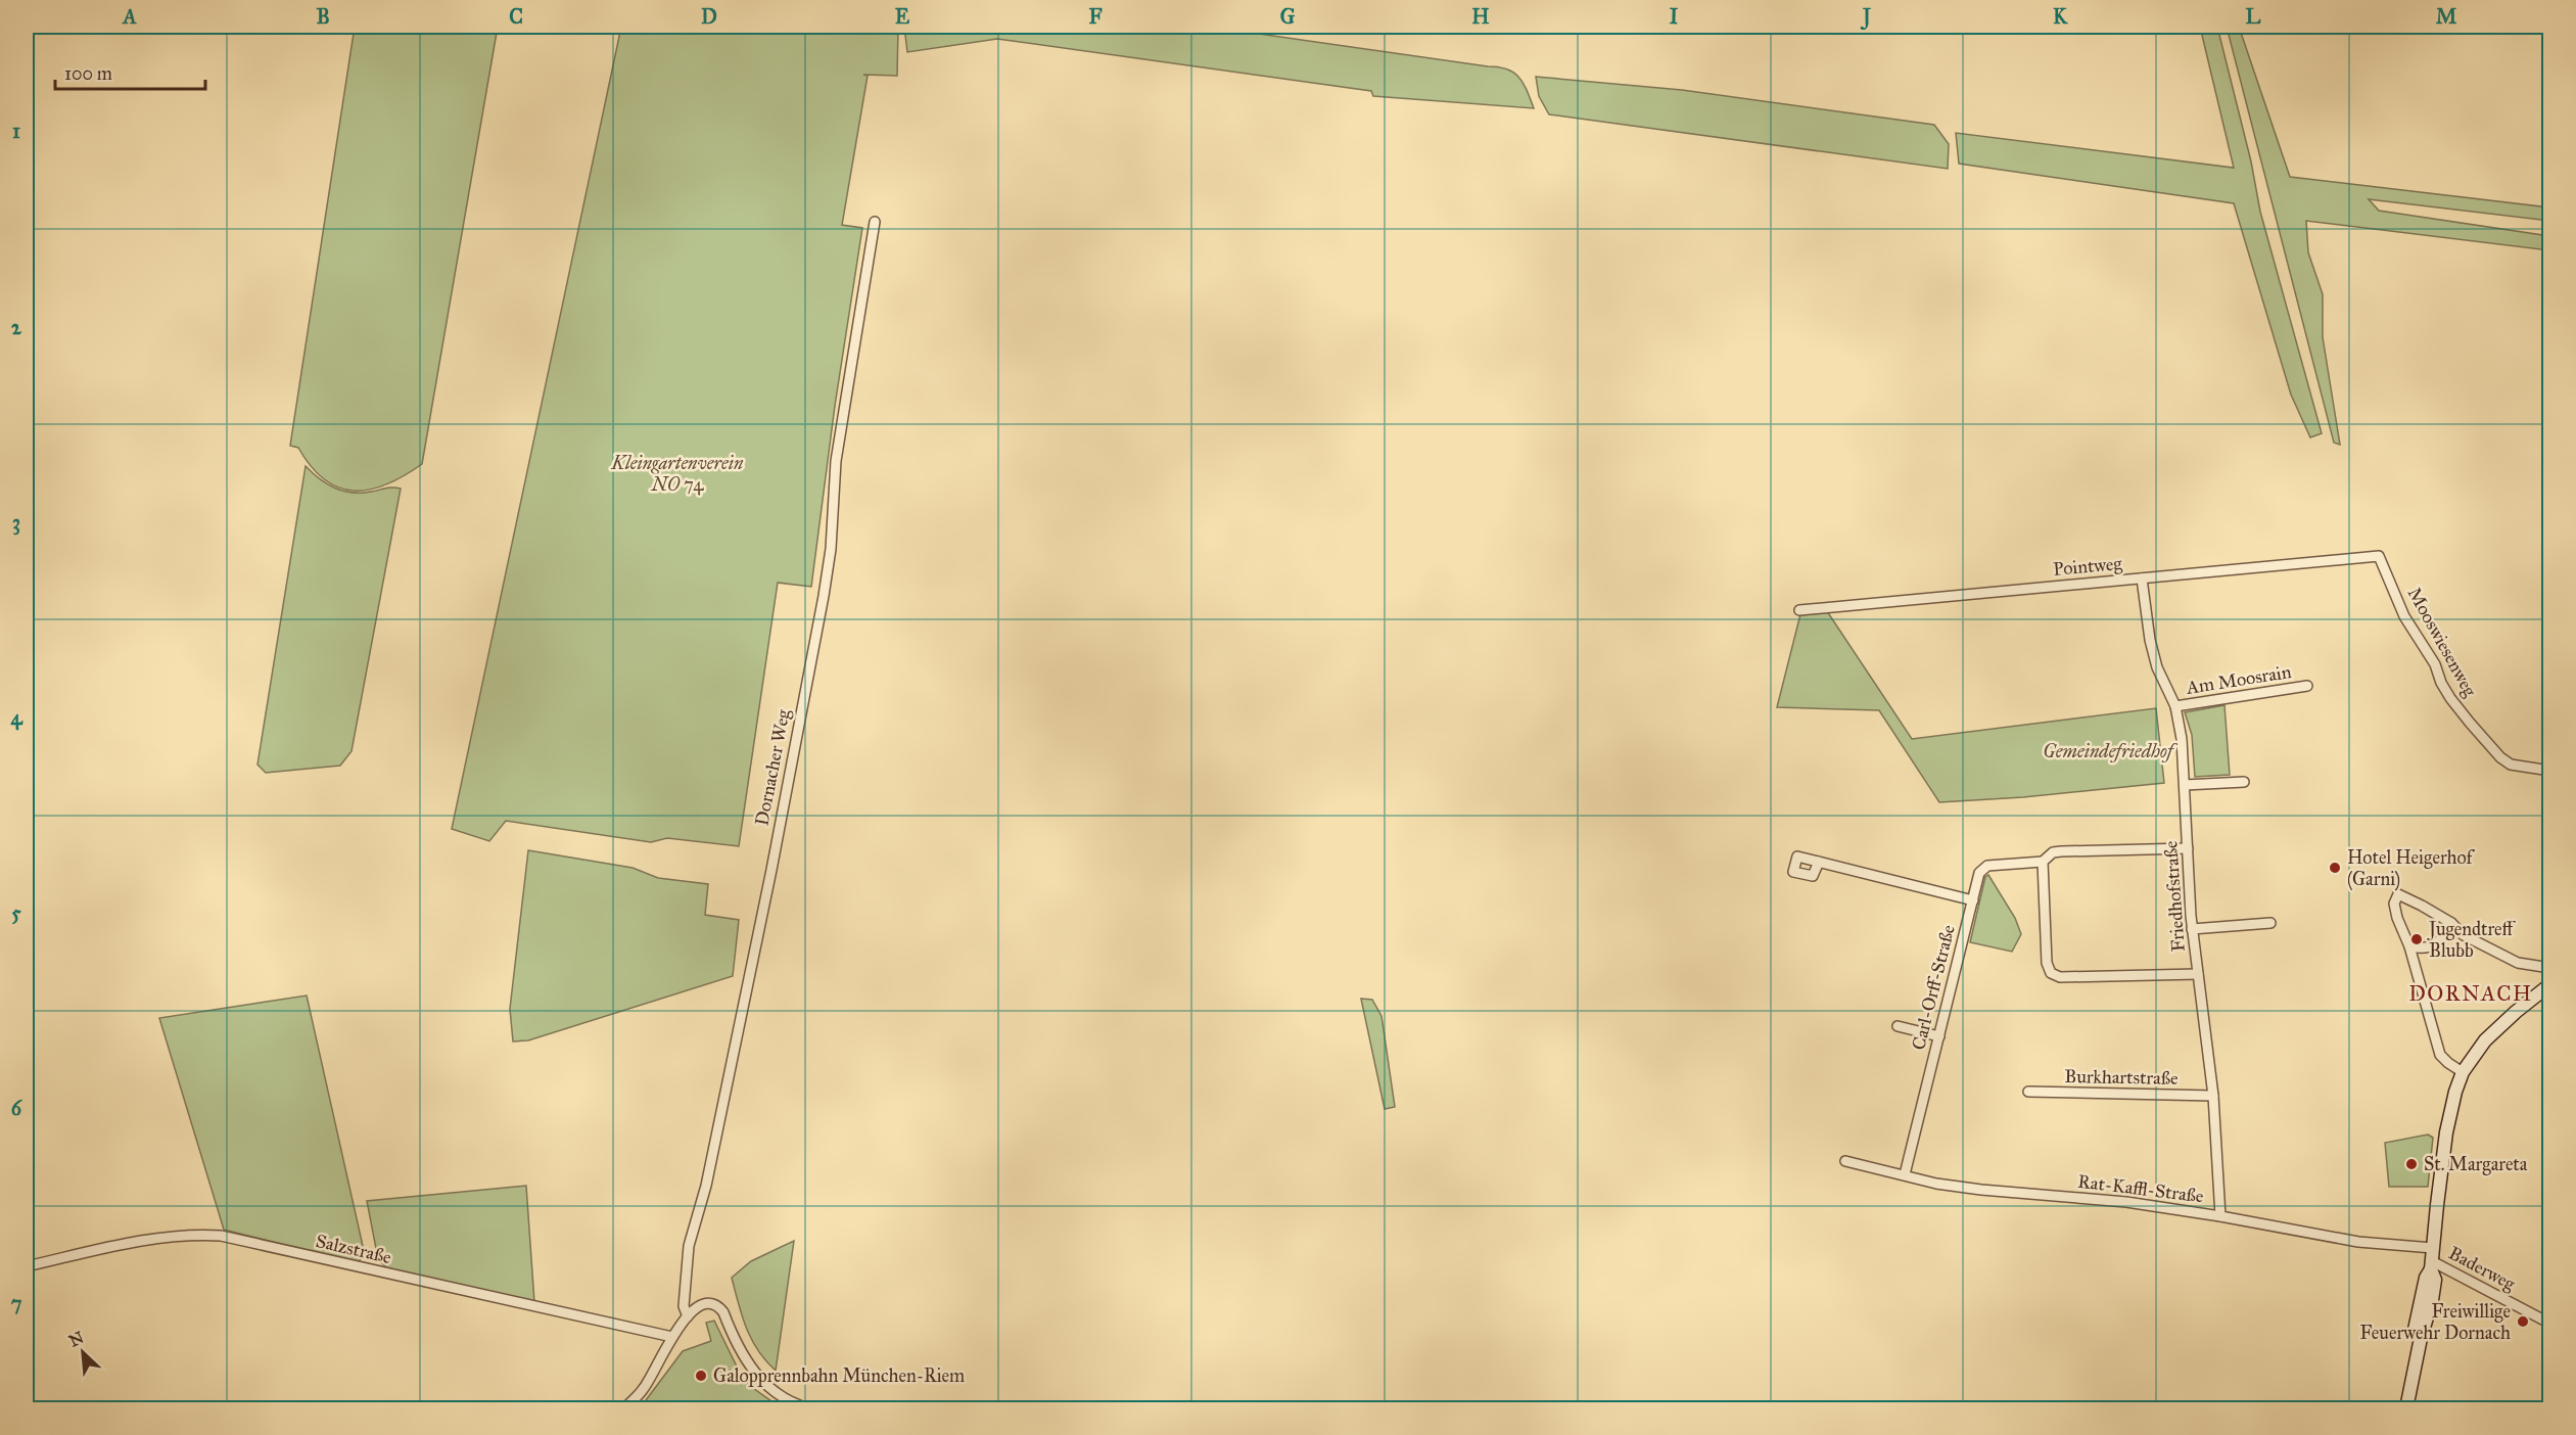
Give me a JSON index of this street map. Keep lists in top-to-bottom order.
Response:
{
  "streets": {
    "street": [
      "Pointweg",
      "Mooswiesenweg",
      "Am Moosrain",
      "Dornacher Weg",
      "Friedhofstraße",
      "Carl-Orff-Straße",
      "Burkhartstraße",
      "Rat-Kaffl-Straße",
      "Salzstraße",
      "Baderweg"
    ]
  },
  "crossings": [
    ["Pointweg", "Mooswiesenweg"],
    ["Pointweg", "Friedhofstraße"],
    ["Am Moosrain", "Friedhofstraße"],
    ["Friedhofstraße", "Burkhartstraße"],
    ["Friedhofstraße", "Rat-Kaffl-Straße"],
    ["Carl-Orff-Straße", "Rat-Kaffl-Straße"]
  ],
  "districts": ["DORNACH"],
  "parks": ["Kleingartenverein NO 74", "Gemeindefriedhof"],
  "places": [
    "Hotel Heigerhof (Garni)",
    "Jugendtreff Blubb",
    "St. Margareta",
    "Freiwillige Feuerwehr Dornach",
    "Galopprennbahn München-Riem"
  ],
  "scale_bar": "100 m",
  "north": "top left",
  "grid": {
    "columns": [
      "A",
      "B",
      "C",
      "D",
      "E",
      "F",
      "G",
      "H",
      "I",
      "J",
      "K",
      "L",
      "M"
    ],
    "rows": [
      "1",
      "2",
      "3",
      "4",
      "5",
      "6",
      "7"
    ]
  }
}
